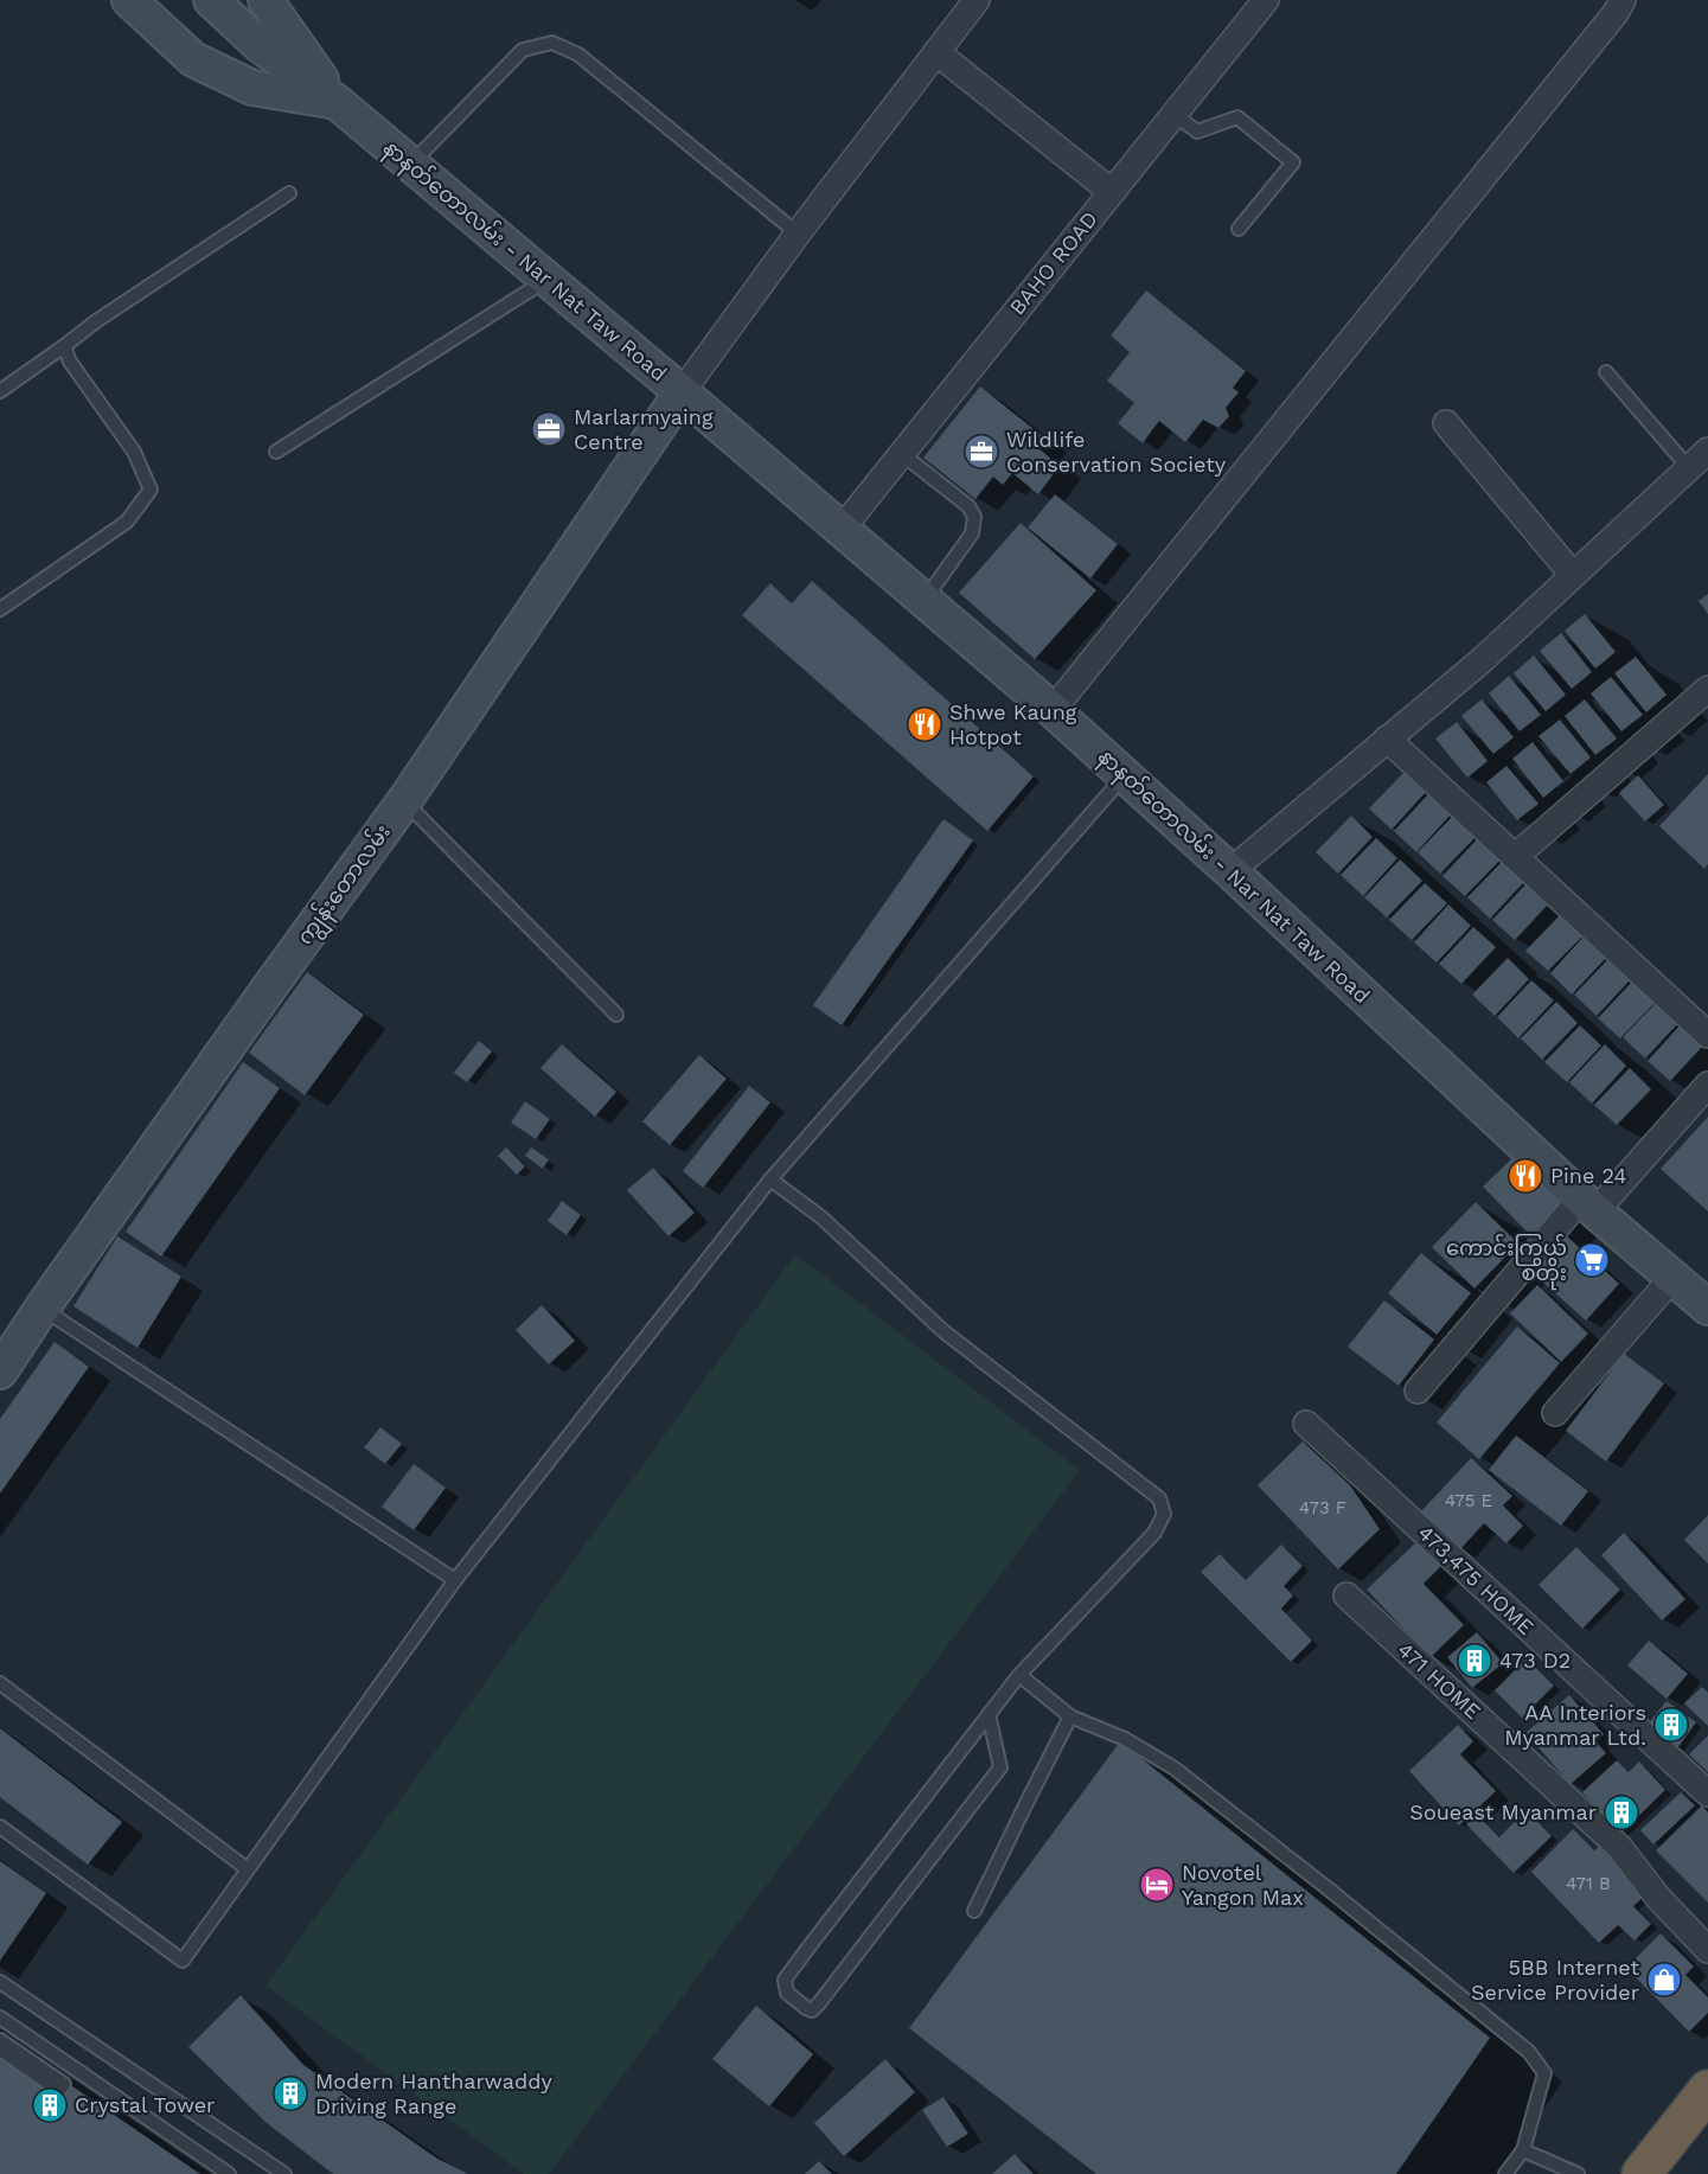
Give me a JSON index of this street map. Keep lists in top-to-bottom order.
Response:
{
  "streets": {
    "main road": ["နာနတ်တောလမ်း - Nar Nat Taw Road", "ကျွန်းတောလမ်း"],
    "street": ["BAHO ROAD", "473,475 HOME", "471 HOME"]
  },
  "crossings": [
    ["နာနတ်တောလမ်း - Nar Nat Taw Road", "BAHO ROAD"],
    ["နာနတ်တောလမ်း - Nar Nat Taw Road", "ကျွန်းတောလမ်း"]
  ],
  "places": {
    "office": ["Marlarmyaing Centre", "Wildlife Conservation Society"],
    "restaurant": ["Shwe Kaung Hotpot", "Pine 24"],
    "supermarket": ["ကောင်းကြွယ် စတိုး"],
    "building": [
      "473 D2",
      "AA Interiors Myanmar Ltd.",
      "Soueast Myanmar",
      "Modern Hantharwaddy Driving Range",
      "Crystal Tower"
    ],
    "hotel": ["Novotel Yangon Max"],
    "shop": ["5BB Internet Service Provider"]
  },
  "house_numbers": ["475 E", "473 F", "471 B"]
}
